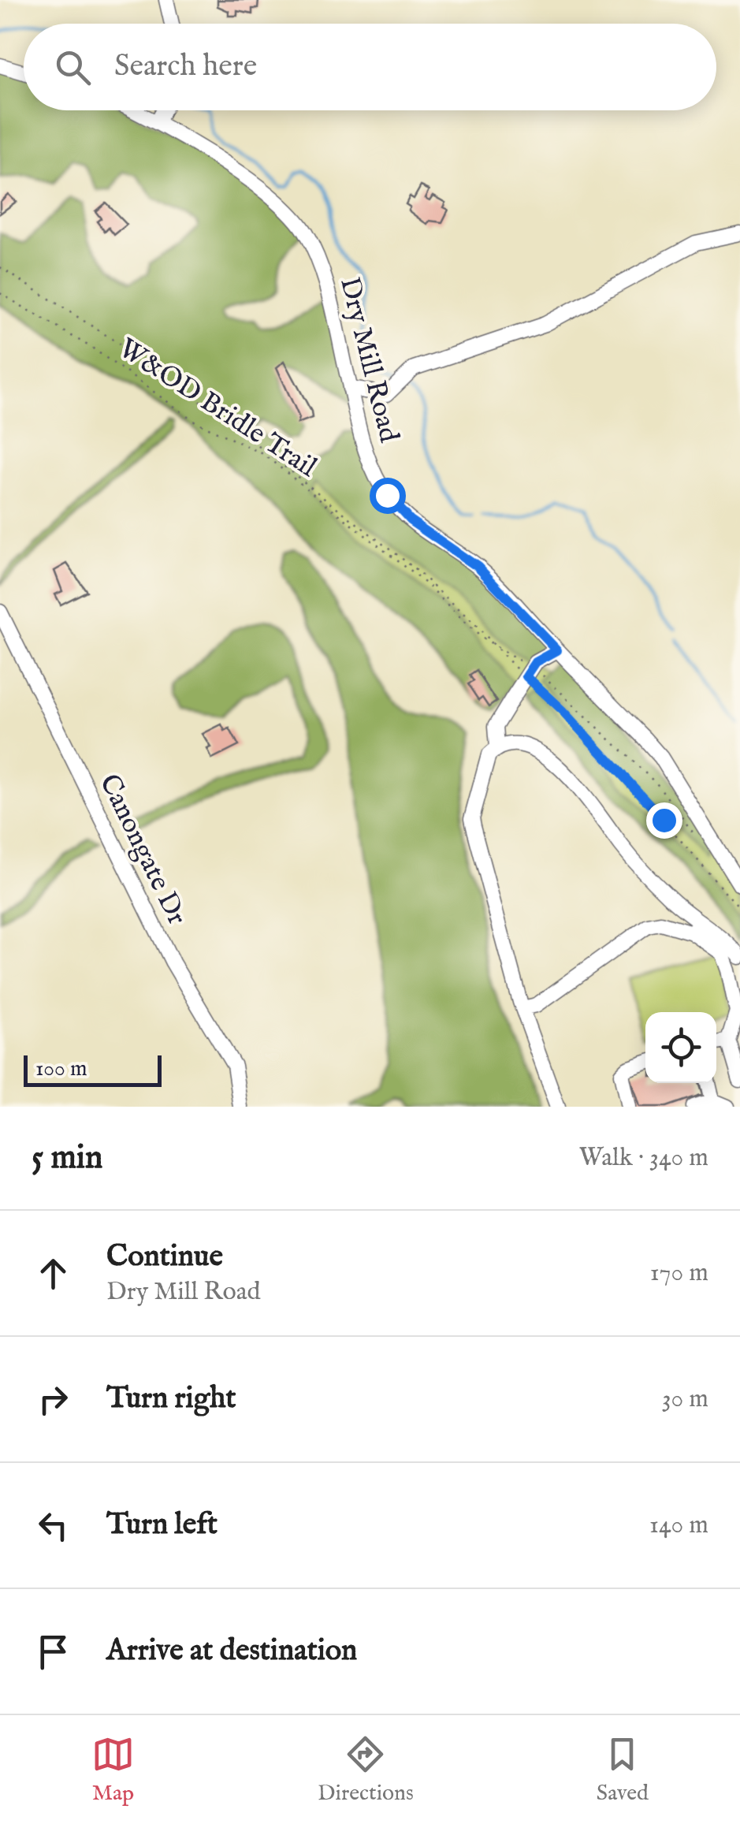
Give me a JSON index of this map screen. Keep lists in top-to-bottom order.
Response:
{
  "streets": {
    "street": ["Dry Mill Road", "Canongate Dr"],
    "path": ["W&OD Bridle Trail"]
  },
  "scale_bar": "100 m",
  "page": {
    "search": "Search here",
    "scale": "100 m",
    "heading": ["5 min", "Walk · 340 m"],
    "list": [
      ["Continue", "Dry Mill Road", "170 m"],
      ["Turn right", "30 m"],
      ["Turn left", "140 m"],
      "Arrive at destination"
    ],
    "nav": ["Map", "Directions", "Saved"]
  }
}
